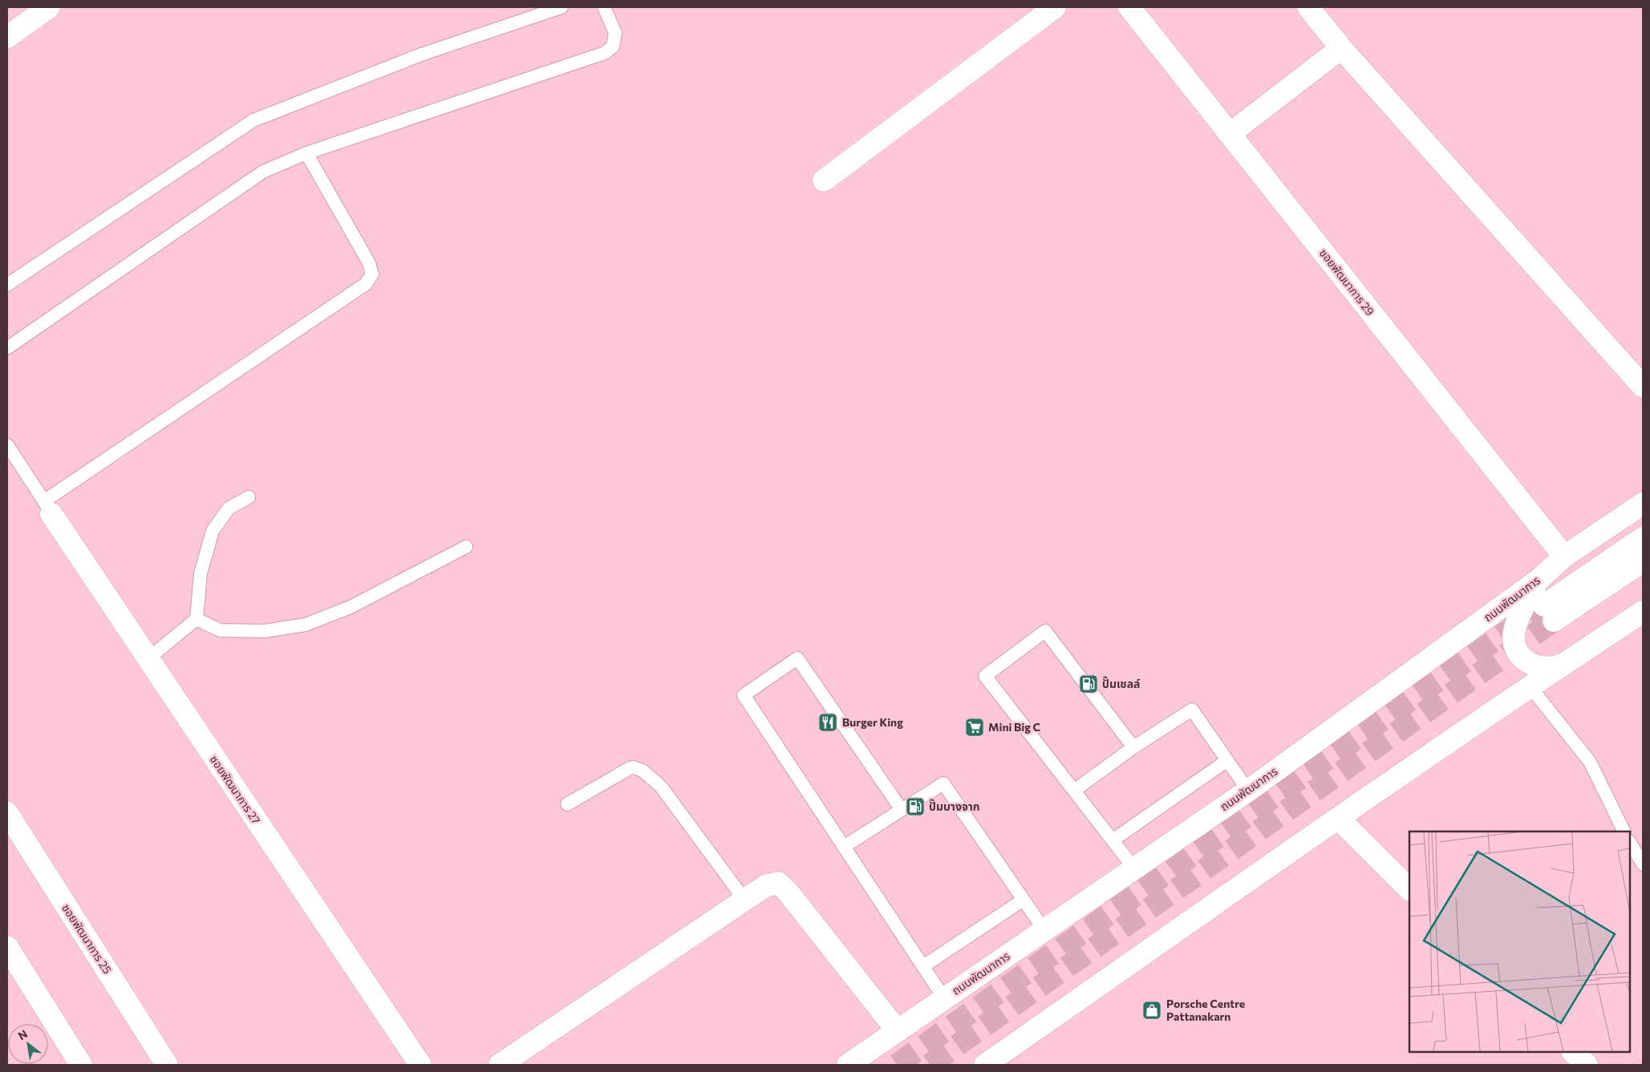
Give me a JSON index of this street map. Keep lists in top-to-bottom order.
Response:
{
  "streets": {
    "street": [
      "ซอยพัฒนาการ 29",
      "ถนนพัฒนาการ",
      "ซอยพัฒนาการ 27",
      "ซอยพัฒนาการ 25"
    ]
  },
  "crossings": [
    ["ซอยพัฒนาการ 29", "ถนนพัฒนาการ"]
  ],
  "places": {
    "fuel station": ["ปั๊มเชลล์", "ปั๊มบางจาก"],
    "restaurant": ["Burger King"],
    "supermarket": ["Mini Big C"],
    "shop": ["Porsche Centre Pattanakarn"]
  },
  "north": "top left"
}
